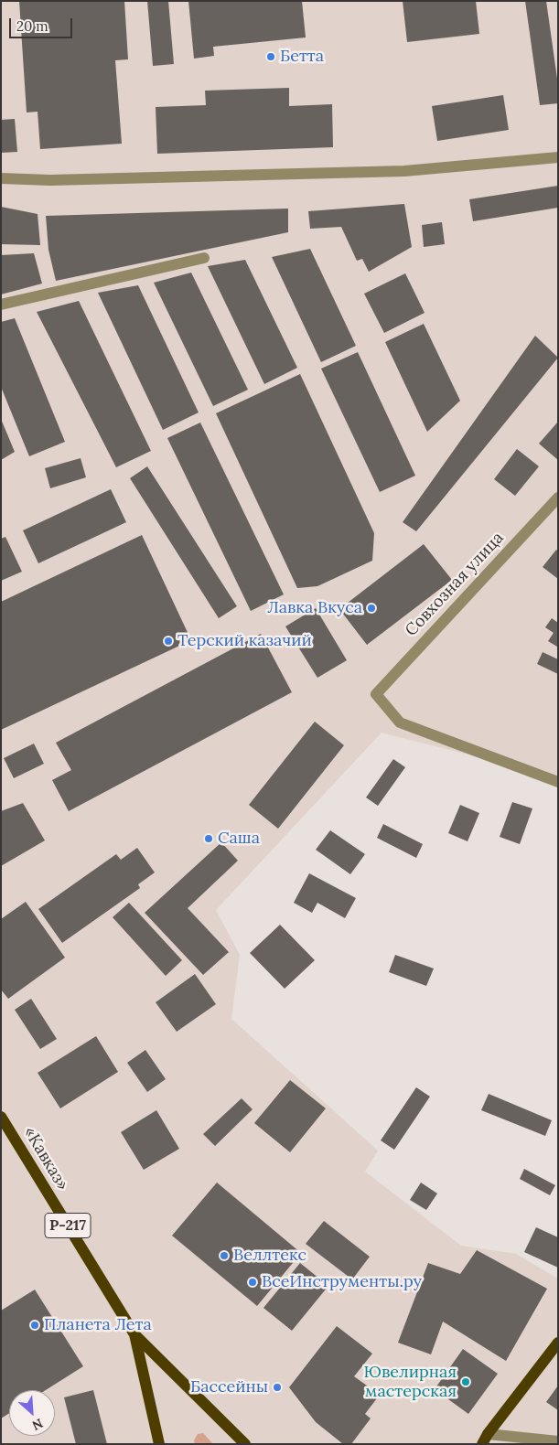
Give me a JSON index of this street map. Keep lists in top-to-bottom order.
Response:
{
  "streets": {
    "main road": ["«Кавказ»", "Р-217"],
    "street": ["Совхозная улица"]
  },
  "places": [
    "Бетта",
    "Лавка Вкуса",
    "Терский казачий",
    "Саша",
    "Веллтекс",
    "ВсеИнструменты.ру",
    "Планета Лета",
    "Ювелирная мастерская",
    "Бассейны"
  ],
  "scale_bar": "20 m",
  "north": "bottom right"
}
